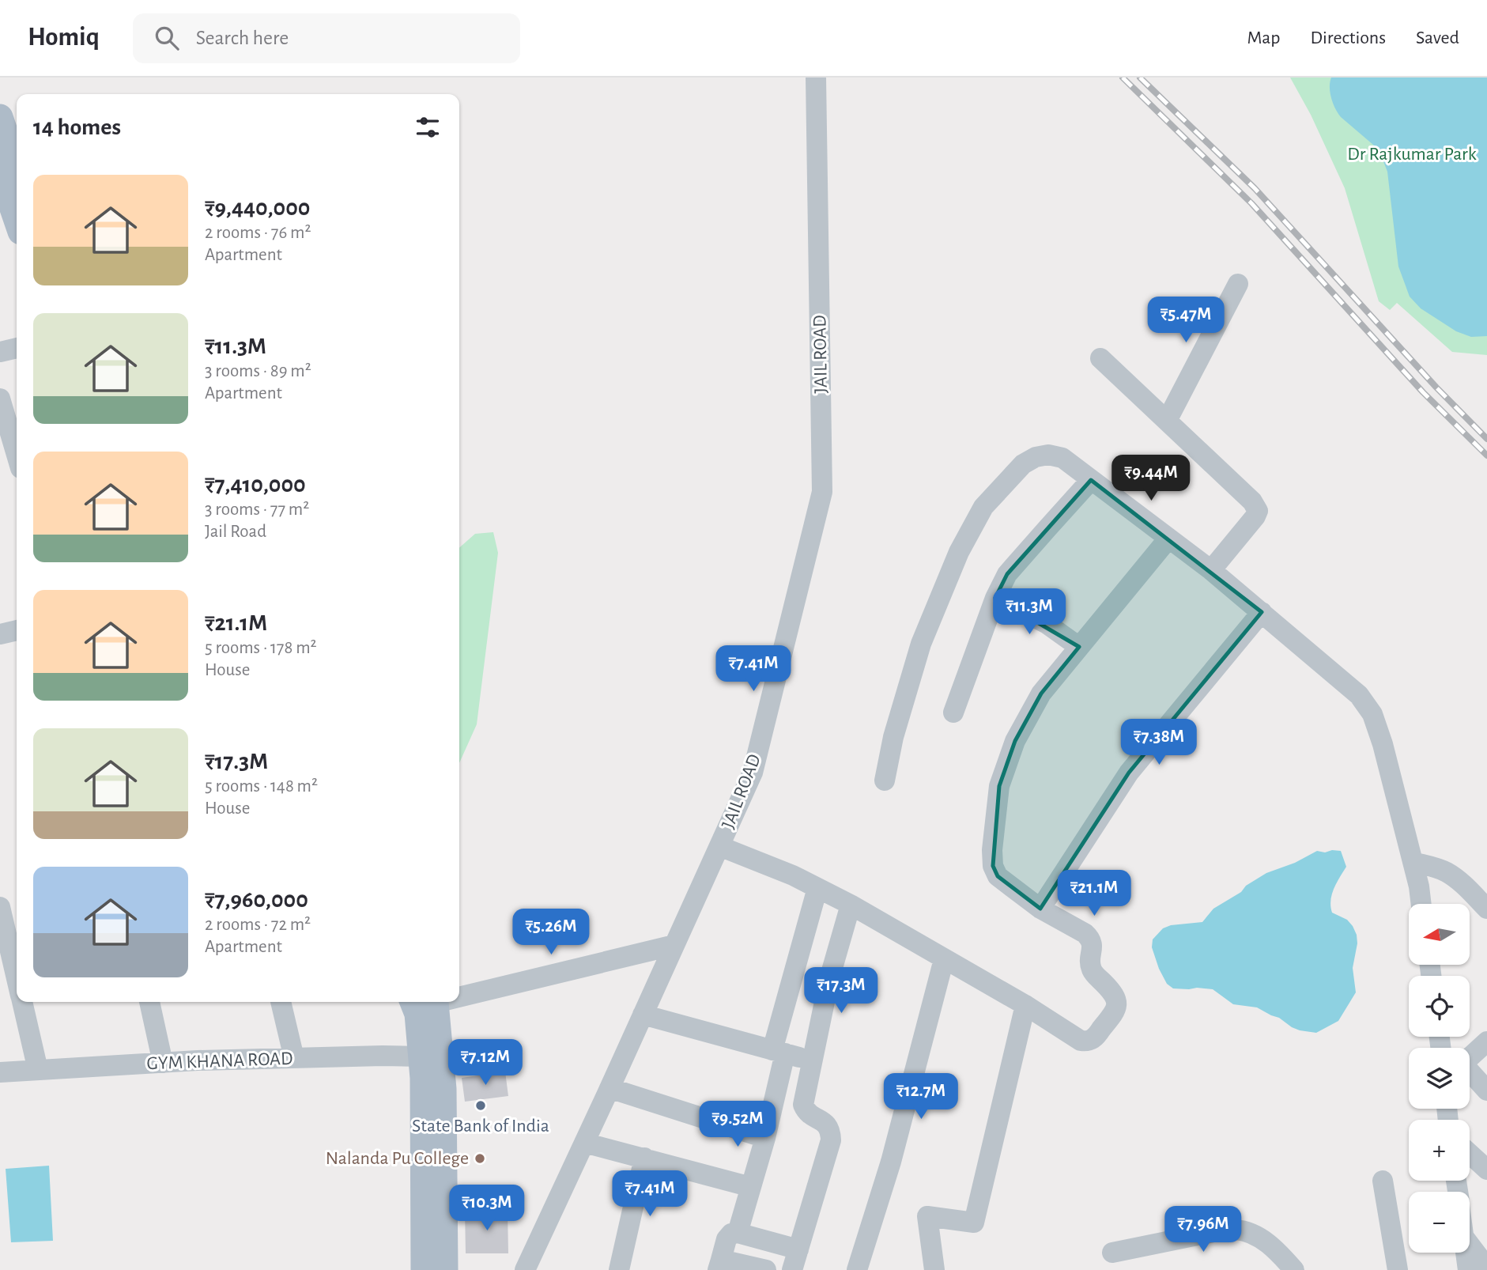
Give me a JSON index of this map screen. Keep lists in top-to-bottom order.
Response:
{
  "streets": {
    "street": ["JAIL ROAD", "GYM KHANA ROAD"]
  },
  "parks": ["Dr Rajkumar Park"],
  "places": ["State Bank of India", "Nalanda Pu College"],
  "north": "left",
  "page": {
    "header": "Homiq",
    "search": "Search here",
    "nav": ["Map", "Directions", "Saved"],
    "heading": "14 homes",
    "list": [
      {
        "name": "₹9,440,000",
        "note": "2 rooms · 76 m² · Apartment"
      },
      {
        "name": "₹11.3M",
        "note": "3 rooms · 89 m² · Apartment"
      },
      {
        "name": "₹7,410,000",
        "note": "3 rooms · 77 m² · Jail Road"
      },
      {
        "name": "₹21.1M",
        "note": "5 rooms · 178 m² · House"
      },
      {
        "name": "₹17.3M",
        "note": "5 rooms · 148 m² · House"
      },
      {
        "name": "₹7,960,000",
        "note": "2 rooms · 72 m² · Apartment"
      }
    ],
    "price": [
      "₹5.47M",
      "₹9.44M",
      "₹11.3M",
      "₹7.41M",
      "₹7.38M",
      "₹21.1M",
      "₹5.26M",
      "₹17.3M",
      "₹7.12M",
      "₹12.7M",
      "₹9.52M",
      "₹7.41M",
      "₹10.3M",
      "₹7.96M"
    ],
    "map_buttons": ["+", "−"]
  }
}
